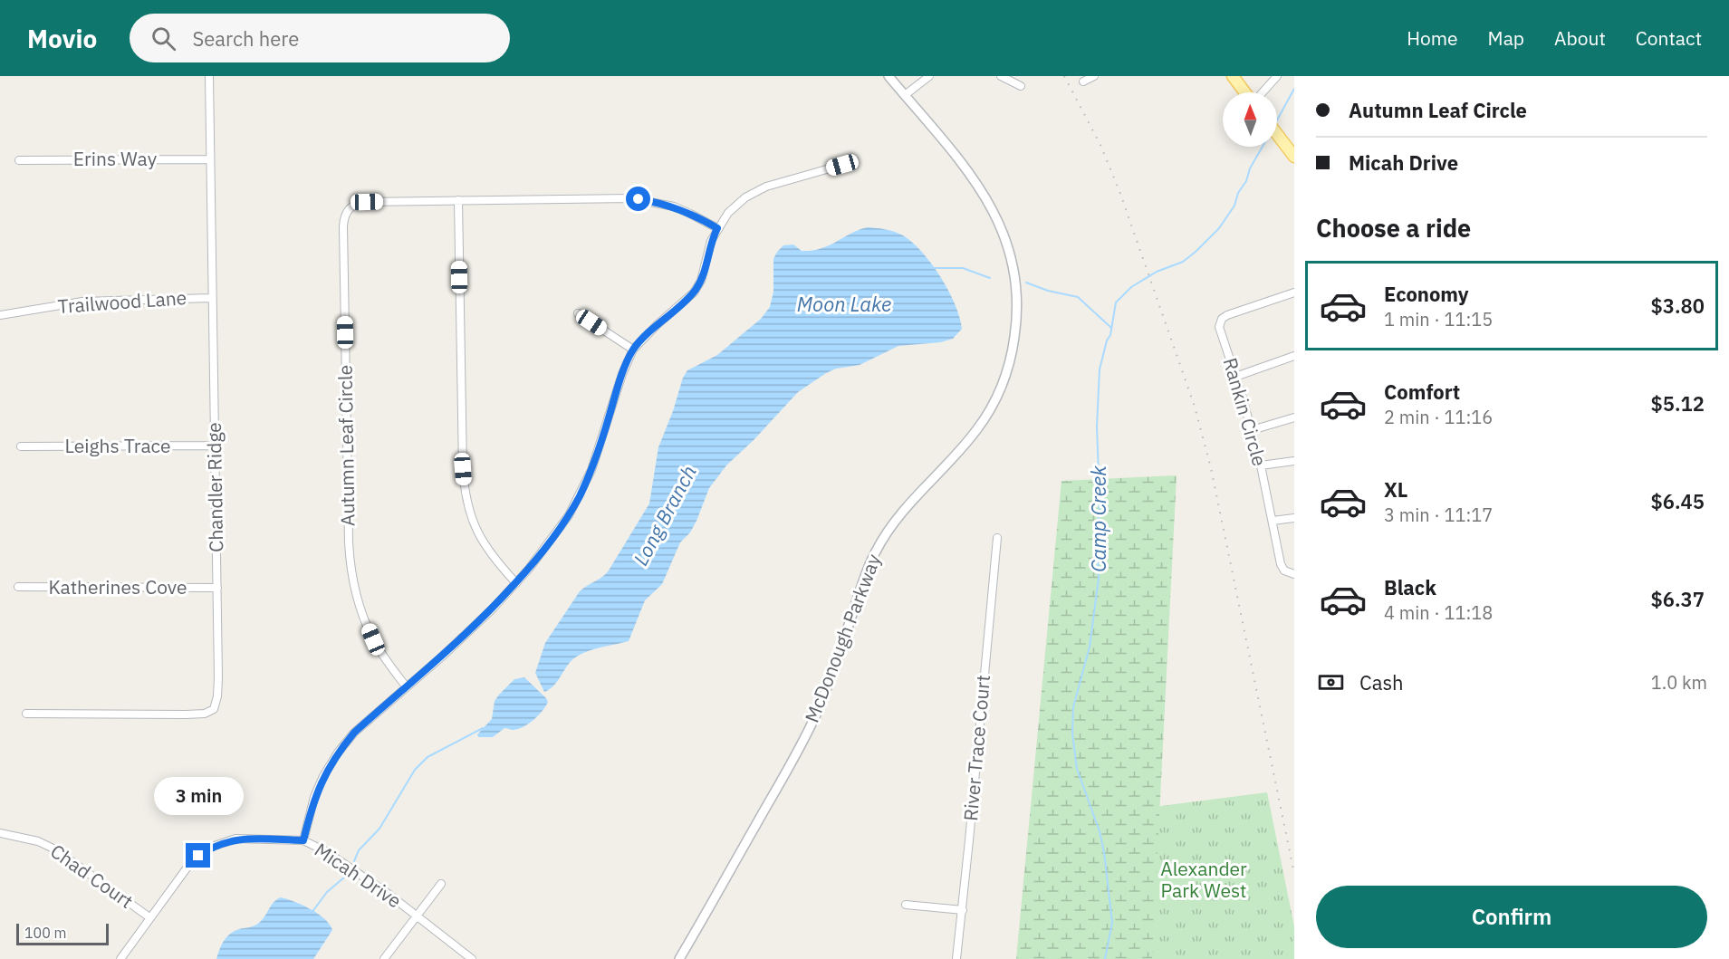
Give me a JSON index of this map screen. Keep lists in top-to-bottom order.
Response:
{
  "streets": {
    "street": [
      "Erins Way",
      "Trailwood Lane",
      "Rankin Circle",
      "Autumn Leaf Circle",
      "Leighs Trace",
      "Chandler Ridge",
      "Katherines Cove",
      "McDonough Parkway",
      "River Trace Court",
      "Micah Drive",
      "Chad Court"
    ]
  },
  "crossings": [
    ["Erins Way", "Chandler Ridge"],
    ["Trailwood Lane", "Chandler Ridge"],
    ["Leighs Trace", "Chandler Ridge"],
    ["Chandler Ridge", "Katherines Cove"],
    ["Micah Drive", "Chad Court"]
  ],
  "water": ["Moon Lake", "Long Branch", "Camp Creek"],
  "parks": ["Alexander Park West"],
  "scale_bar": "100 m",
  "north": "top",
  "page": {
    "header": "Movio",
    "search": "Search here",
    "nav": [
      "Home",
      "Map",
      "About",
      "Contact"
    ],
    "banner": ["Autumn Leaf Circle", "Micah Drive"],
    "heading": "Choose a ride",
    "list": [
      {
        "name": "Economy",
        "note": "1 min · 11:15",
        "value": "$3.80"
      },
      {
        "name": "Comfort",
        "note": "2 min · 11:16",
        "value": "$5.12"
      },
      {
        "name": "XL",
        "note": "3 min · 11:17",
        "value": "$6.45"
      },
      {
        "name": "Black",
        "note": "4 min · 11:18",
        "value": "$6.37"
      }
    ],
    "pay": ["Cash", "1.0 km"],
    "bubble": "3 min",
    "buttons": "Confirm",
    "scale": "100 m"
  }
}
